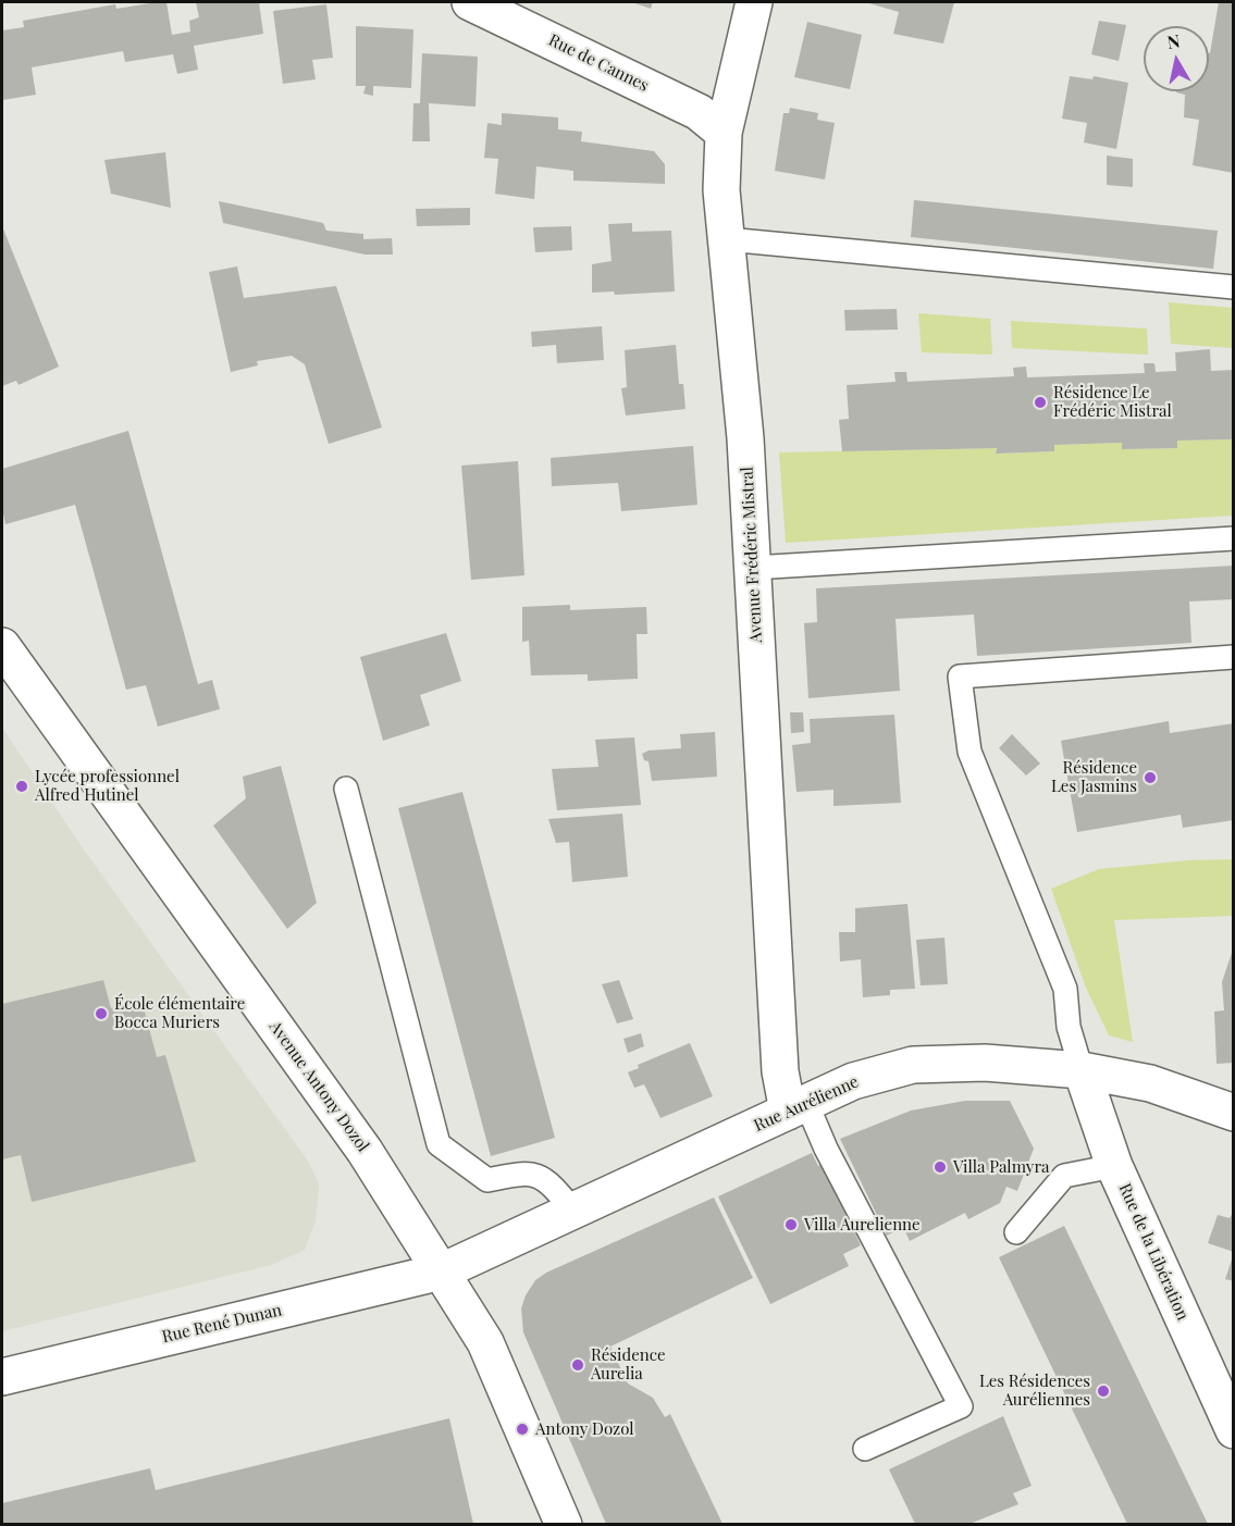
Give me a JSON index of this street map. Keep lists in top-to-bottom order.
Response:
{
  "streets": {
    "street": [
      "Rue de Cannes",
      "Avenue Frédéric Mistral",
      "Avenue Antony Dozol",
      "Rue Aurélienne",
      "Rue de la Libération",
      "Rue René Dunan"
    ]
  },
  "crossings": [
    ["Rue de Cannes", "Avenue Frédéric Mistral"],
    ["Avenue Frédéric Mistral", "Rue Aurélienne"],
    ["Avenue Antony Dozol", "Rue Aurélienne"],
    ["Avenue Antony Dozol", "Rue René Dunan"],
    ["Rue Aurélienne", "Rue de la Libération"],
    ["Rue Aurélienne", "Rue René Dunan"]
  ],
  "places": [
    "Résidence Le Frédéric Mistral",
    "Résidence Les Jasmins",
    "Lycée professionnel Alfred Hutinel",
    "École élémentaire Bocca Muriers",
    "Villa Palmyra",
    "Villa Aurelienne",
    "Résidence Aurelia",
    "Les Résidences Auréliennes",
    "Antony Dozol"
  ],
  "north": "top"
}
